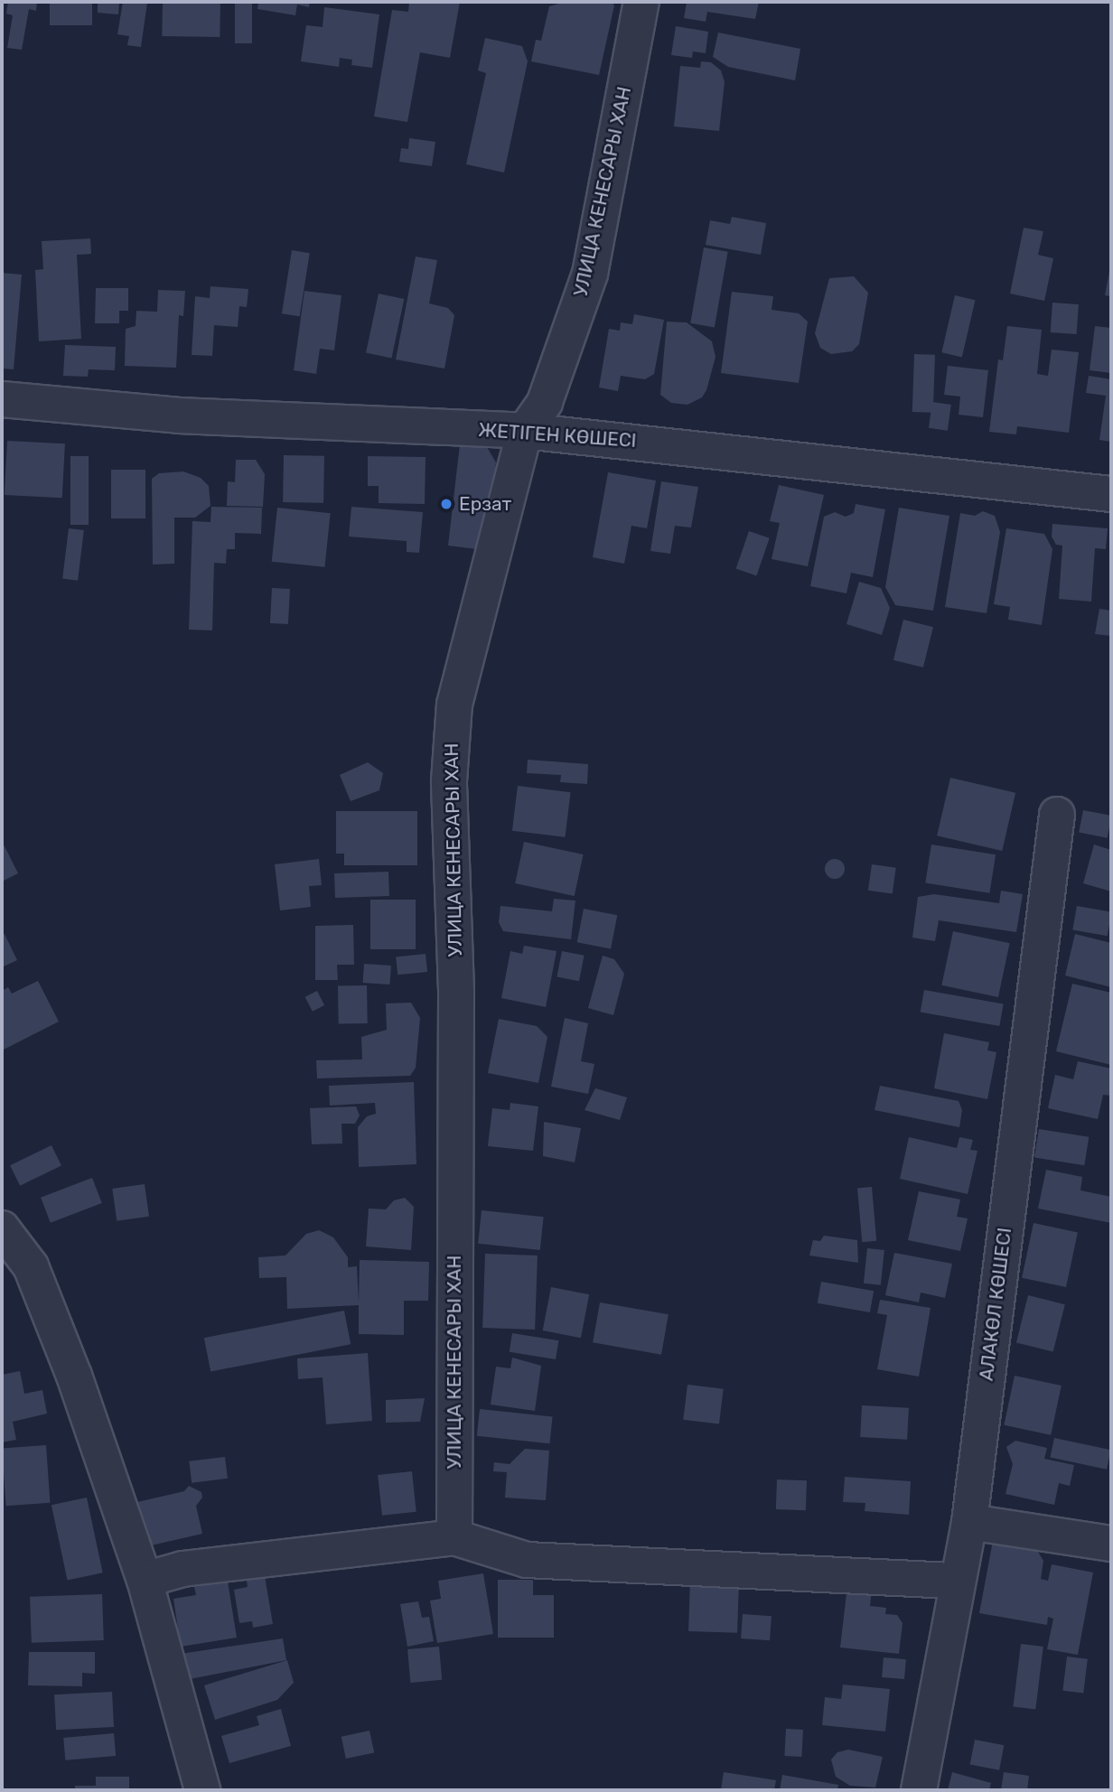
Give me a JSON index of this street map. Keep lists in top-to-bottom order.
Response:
{
  "streets": {
    "street": ["УЛИЦА КЕНЕСАРЫ ХАН", "ЖЕТІГЕН КӨШЕСІ", "АЛАКӨЛ КӨШЕСІ"]
  },
  "crossings": [
    ["УЛИЦА КЕНЕСАРЫ ХАН", "ЖЕТІГЕН КӨШЕСІ"]
  ],
  "places": ["Ерзат"]
}
